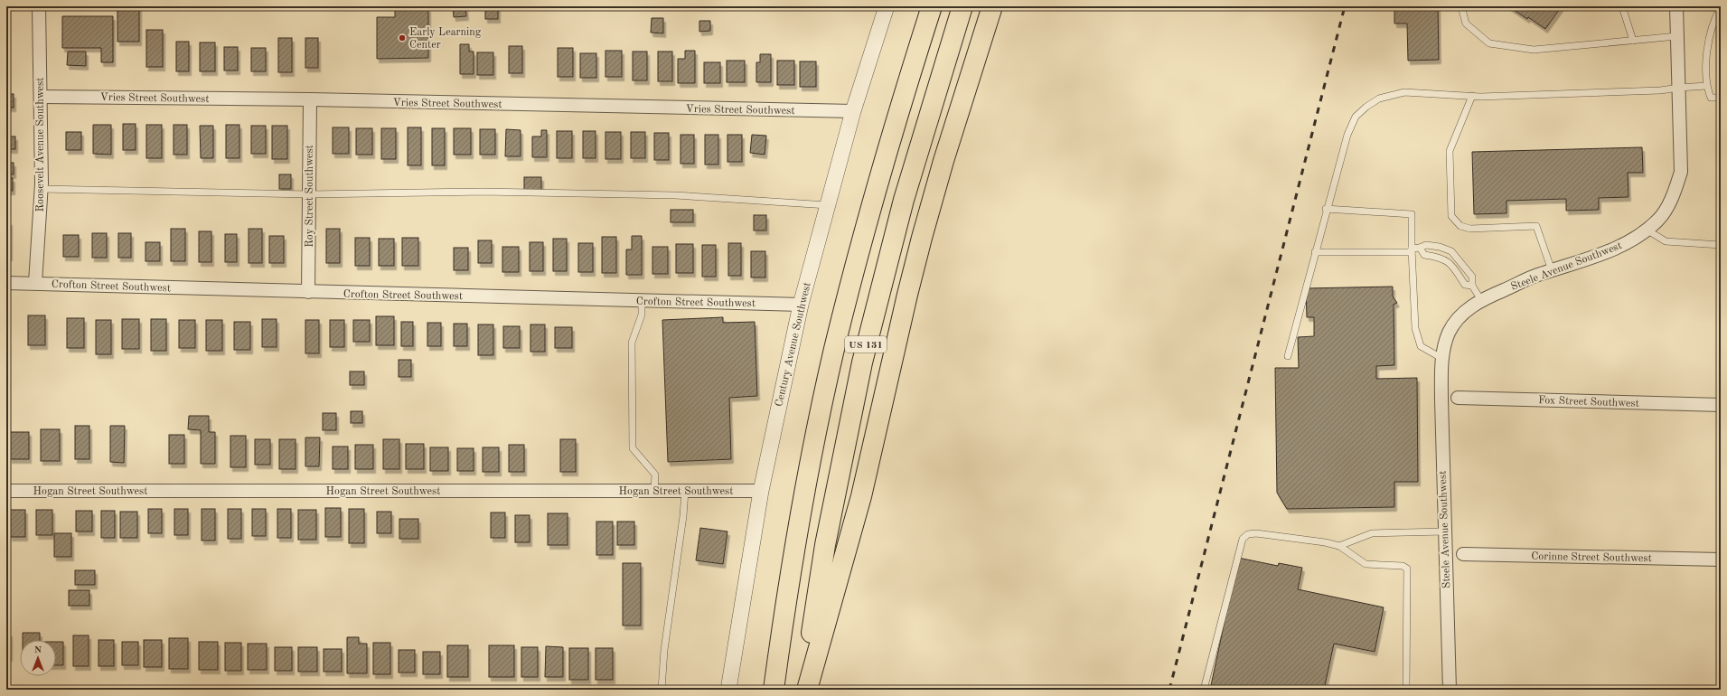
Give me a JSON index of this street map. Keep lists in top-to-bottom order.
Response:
{
  "streets": {
    "highway": ["US 131"],
    "street": [
      "Vries Street Southwest",
      "Roosevelt Avenue Southwest",
      "Roy Street Southwest",
      "Steele Avenue Southwest",
      "Crofton Street Southwest",
      "Century Avenue Southwest",
      "Fox Street Southwest",
      "Hogan Street Southwest",
      "Corinne Street Southwest"
    ]
  },
  "crossings": [
    ["Vries Street Southwest", "Roosevelt Avenue Southwest"],
    ["Vries Street Southwest", "Roy Street Southwest"],
    ["Vries Street Southwest", "Century Avenue Southwest"],
    ["Roosevelt Avenue Southwest", "Crofton Street Southwest"],
    ["Roy Street Southwest", "Crofton Street Southwest"],
    ["Crofton Street Southwest", "Century Avenue Southwest"],
    ["Century Avenue Southwest", "Hogan Street Southwest"]
  ],
  "places": ["Early Learning Center"],
  "north": "top"
}
